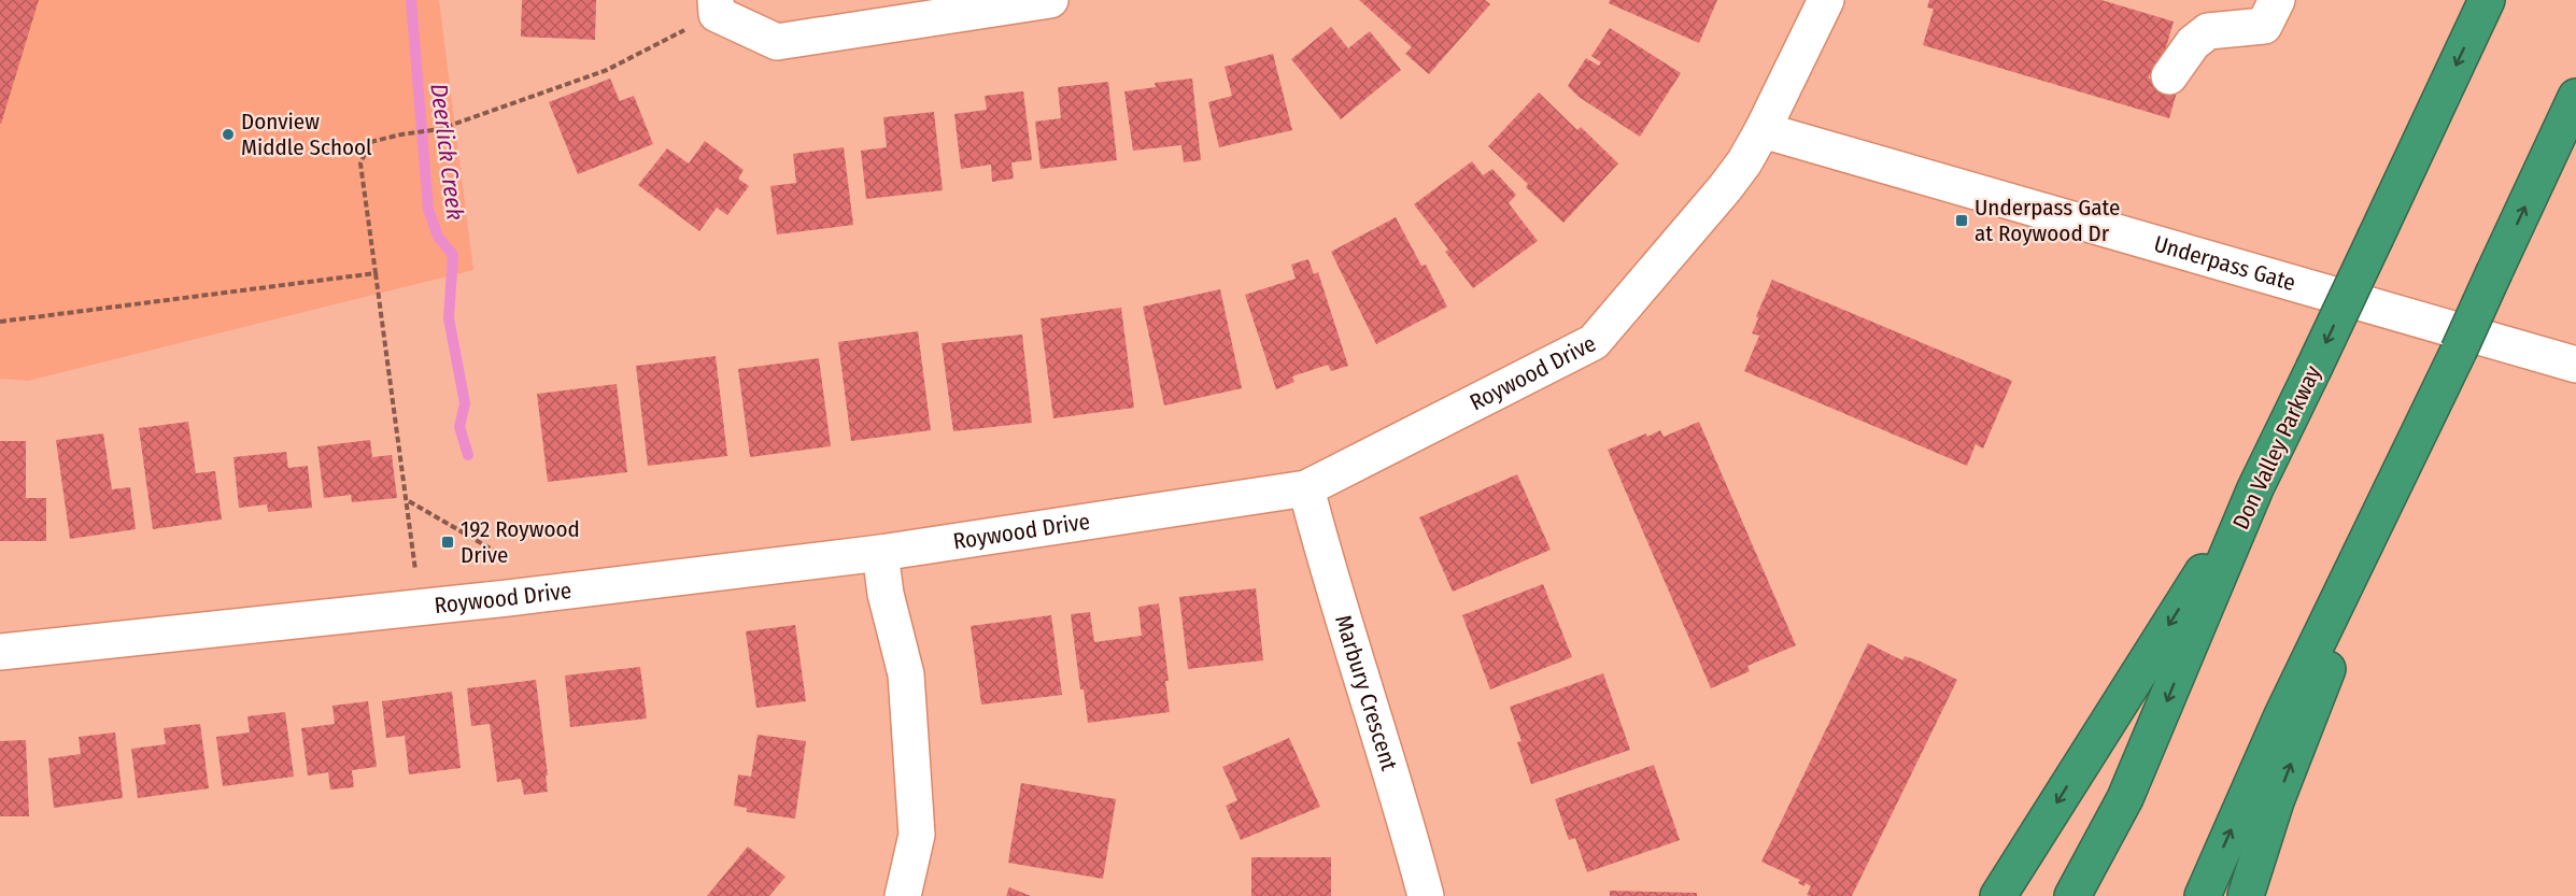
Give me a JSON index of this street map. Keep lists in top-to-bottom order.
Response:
{
  "streets": {
    "highway": ["Don Valley Parkway"],
    "street": ["Underpass Gate", "Roywood Drive", "Marbury Crescent"]
  },
  "crossings": [
    ["Underpass Gate", "Roywood Drive"],
    ["Roywood Drive", "Marbury Crescent"]
  ],
  "water": ["Deerlick Creek"],
  "places": {
    "other": ["Donview Middle School"],
    "transit": ["Underpass Gate at Roywood Dr", "192 Roywood Drive"]
  }
}
